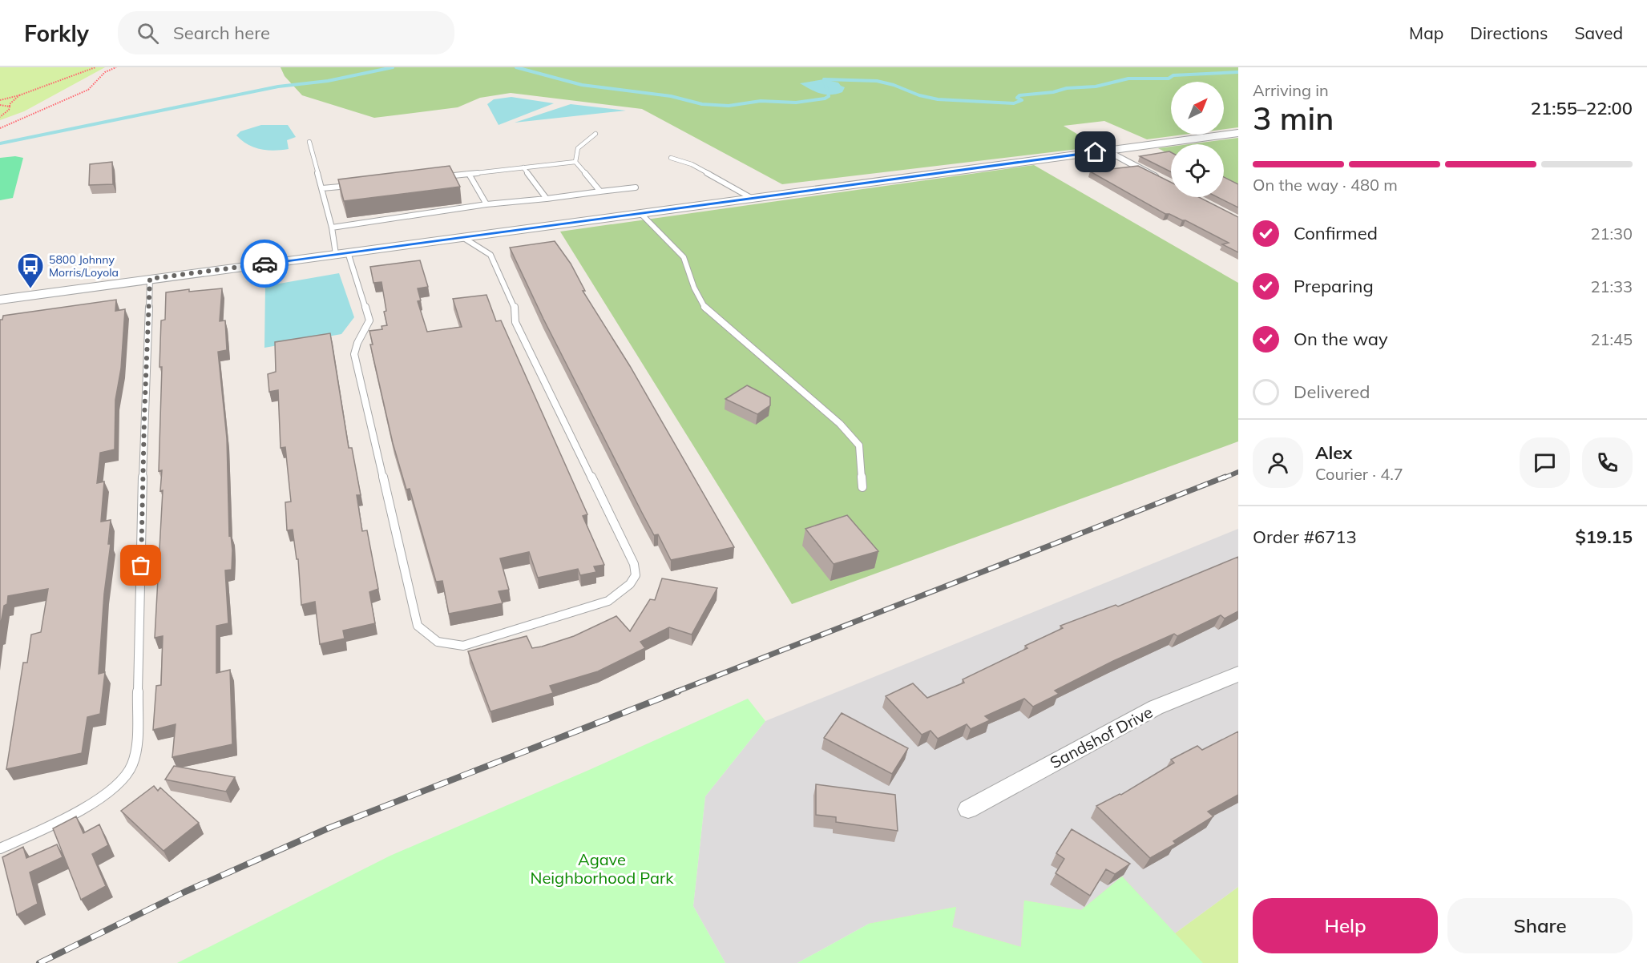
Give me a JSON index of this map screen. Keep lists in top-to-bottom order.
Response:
{
  "streets": {
    "street": ["Sandshof Drive"]
  },
  "parks": ["Agave Neighborhood Park"],
  "places": {
    "bus stop": ["5800 Johnny Morris/Loyola"]
  },
  "north": "top right",
  "page": {
    "header": "Forkly",
    "search": "Search here",
    "nav": ["Map", "Directions", "Saved"],
    "heading": ["3 min", "Arriving in", "21:55–22:00"],
    "panel": [
      "Alex",
      "Courier · 4.7",
      "Order #6713",
      "$19.15"
    ],
    "bar": "On the way · 480 m",
    "list": [
      ["Confirmed", "21:30"],
      ["Preparing", "21:33"],
      ["On the way", "21:45"],
      "Delivered"
    ],
    "buttons": ["Help", "Share"]
  }
}
